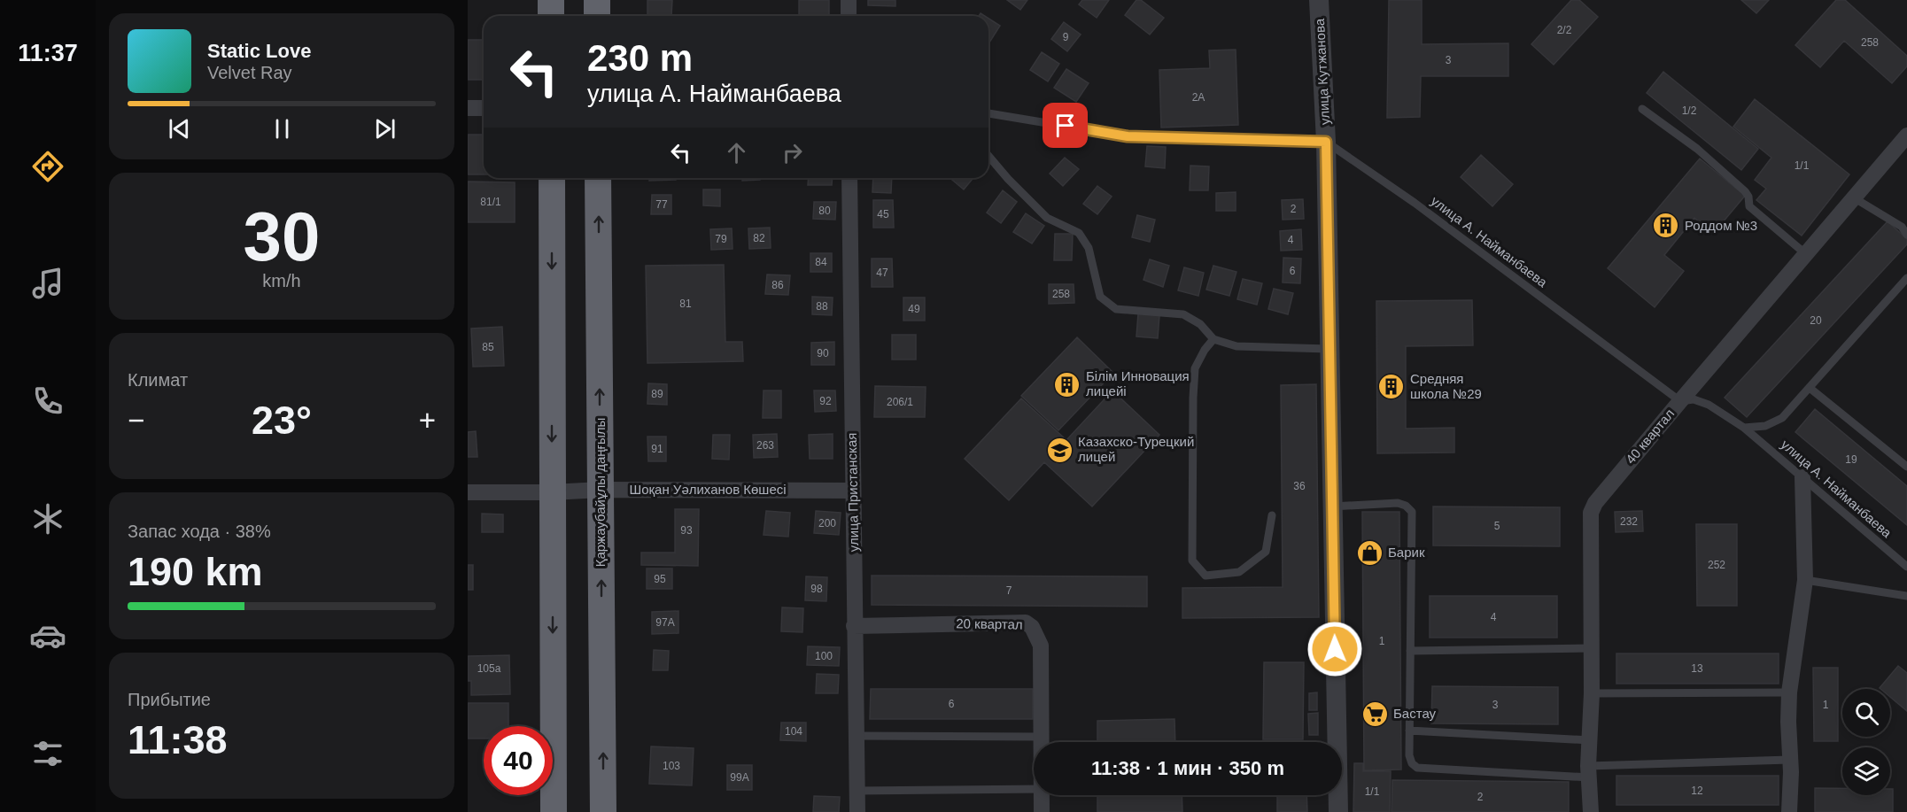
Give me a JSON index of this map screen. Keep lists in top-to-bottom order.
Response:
{
  "streets": {
    "highway": ["Қаржаубайұлы даңғылы"],
    "street": [
      "улица Кутжанова",
      "40 квартал",
      "Шоқан Уәлиханов Көшесі",
      "улица Пристанская",
      "20 квартал"
    ],
    "lane": ["улица А. Найманбаева"]
  },
  "crossings": [
    ["улица Кутжанова", "улица А. Найманбаева"],
    ["улица А. Найманбаева", "40 квартал"],
    ["Шоқан Уәлиханов Көшесі", "Қаржаубайұлы даңғылы"],
    ["Шоқан Уәлиханов Көшесі", "улица Пристанская"],
    ["улица Пристанская", "20 квартал"]
  ],
  "places": {
    "building": ["Роддом №3", "Білім Инновация лицейі", "Средняя школа №29"],
    "school or university": ["Казахско-Турецкий лицей"],
    "shop": ["Барик"],
    "supermarket": ["Бастау"]
  },
  "house_numbers": [
    "2/2",
    "9",
    "258",
    "3",
    "2A",
    "1/2",
    "1/1",
    "81/1",
    "77",
    "2",
    "80",
    "45",
    "82",
    "79",
    "4",
    "84",
    "6",
    "47",
    "86",
    "258",
    "81",
    "88",
    "49",
    "20",
    "85",
    "90",
    "89",
    "92",
    "206/1",
    "263",
    "91",
    "19",
    "36",
    "232",
    "200",
    "5",
    "93",
    "252",
    "95",
    "98",
    "7",
    "4",
    "97А",
    "1",
    "100",
    "105а",
    "13",
    "6",
    "3",
    "1",
    "104",
    "103",
    "99A",
    "12",
    "1/1",
    "2"
  ],
  "page": {
    "tabs": "11:37",
    "turn": ["230 m", "улица А. Найманбаева"],
    "song": ["Static Love", "Velvet Ray"],
    "tile": [
      ["30", "km/h"],
      "Климат",
      ["Запас хода · 38%", "190 km"],
      ["Прибытие", "11:38"]
    ],
    "heat": ["−", "23°", "+"],
    "limit": "40",
    "trip": "11:38 · 1 мин · 350 m"
  }
}
